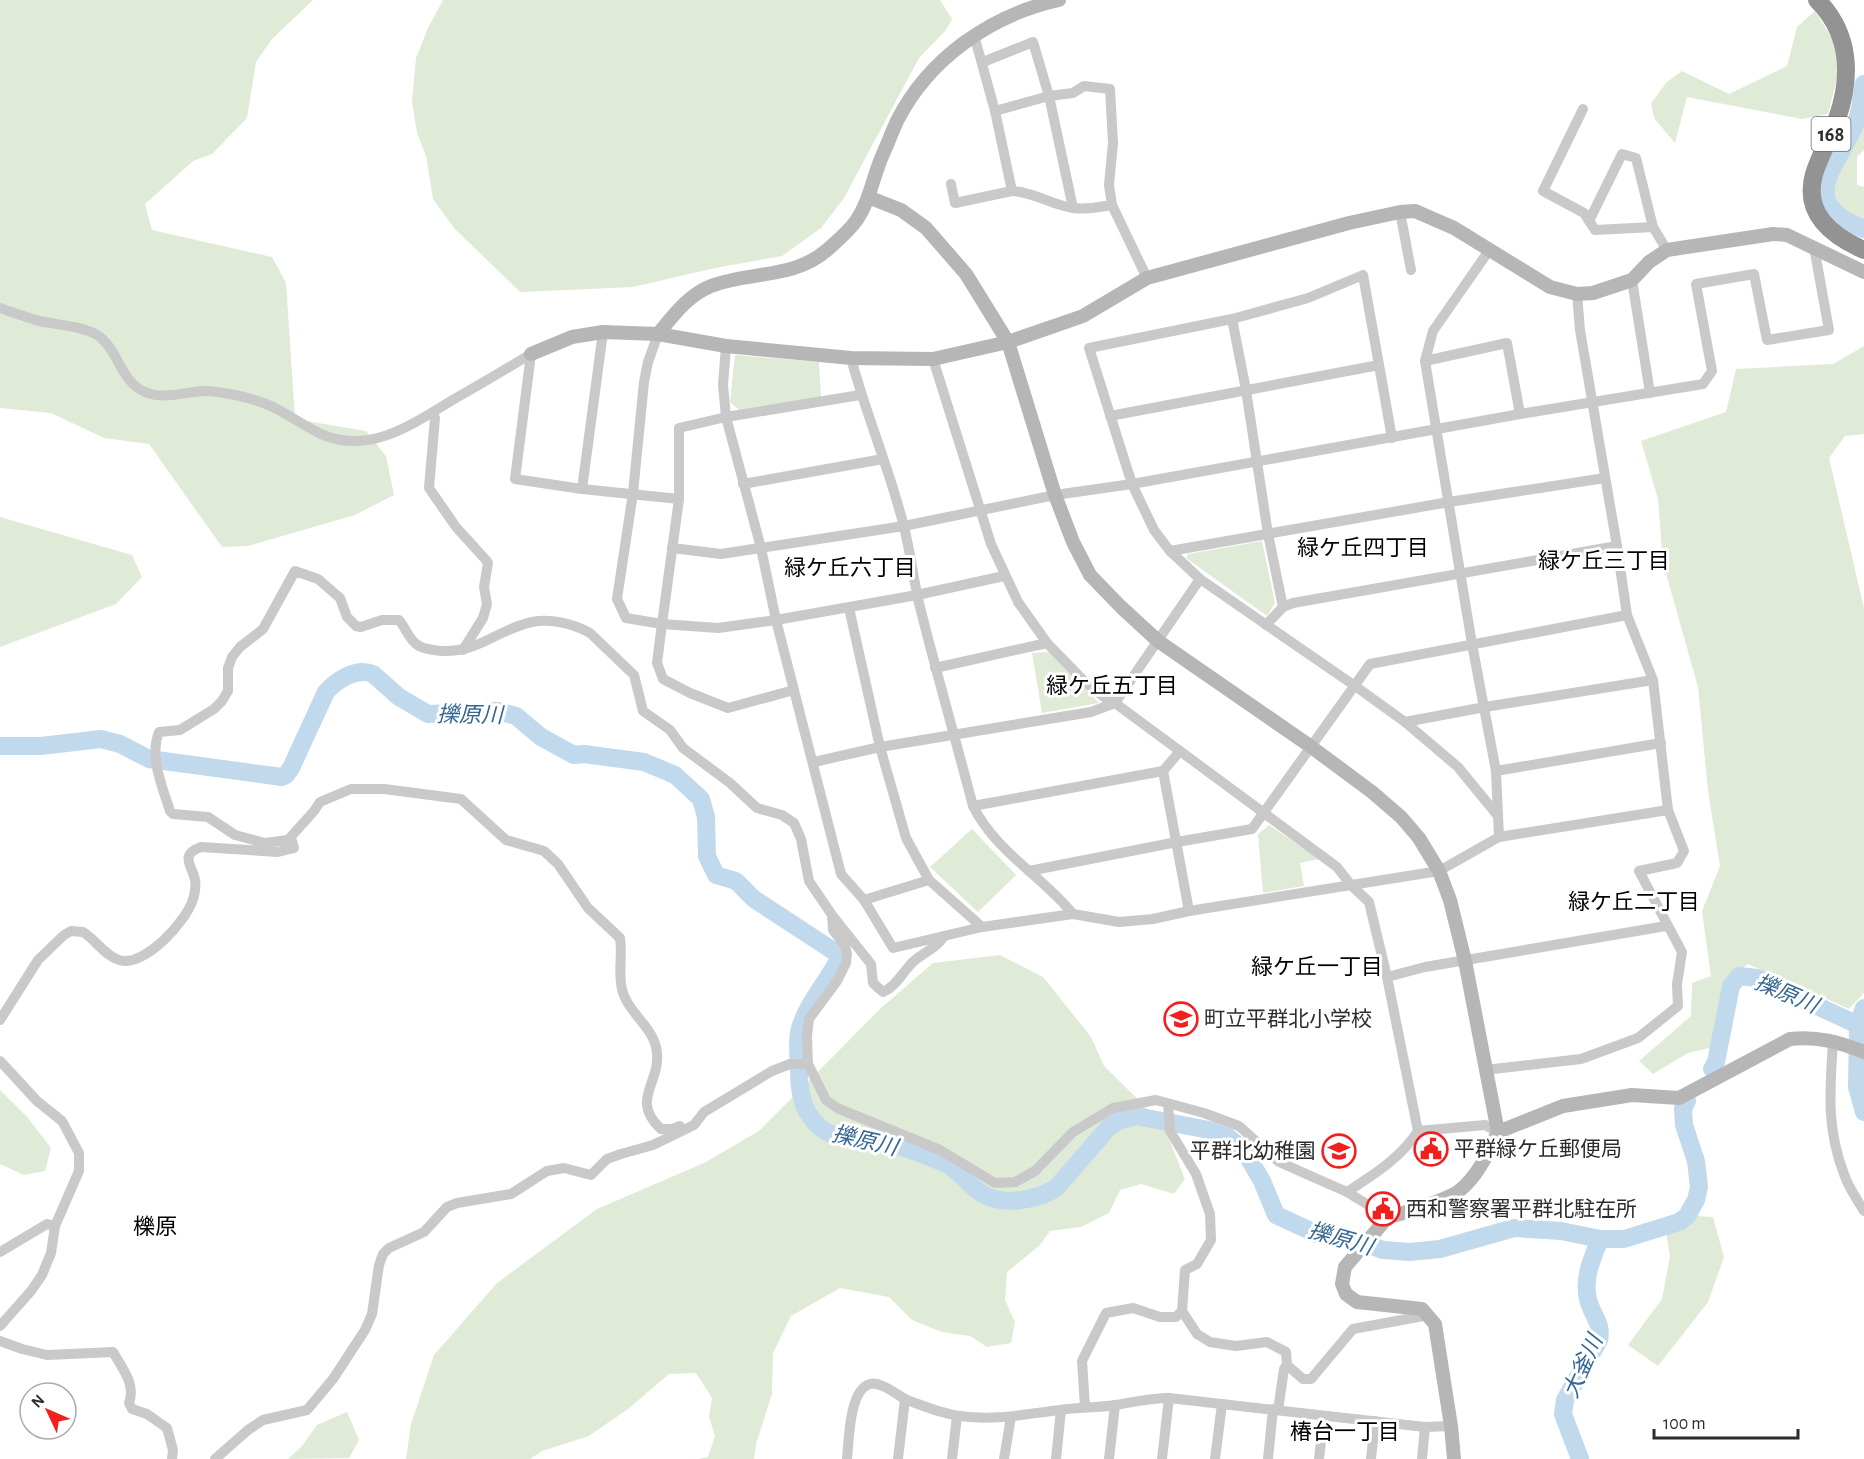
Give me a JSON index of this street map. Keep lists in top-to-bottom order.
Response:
{
  "streets": {
    "highway": ["168"]
  },
  "districts": [
    "緑ケ丘四丁目",
    "緑ケ丘三丁目",
    "緑ケ丘六丁目",
    "緑ケ丘五丁目",
    "緑ケ丘二丁目",
    "緑ケ丘一丁目",
    "櫟原",
    "椿台一丁目"
  ],
  "water": ["擽原川", "大釜川"],
  "places": {
    "school or university": ["町立平群北小学校", "平群北幼稚園"],
    "public building": ["平群緑ケ丘郵便局", "西和警察署平群北駐在所"]
  },
  "scale_bar": "100 m",
  "north": "top left"
}
